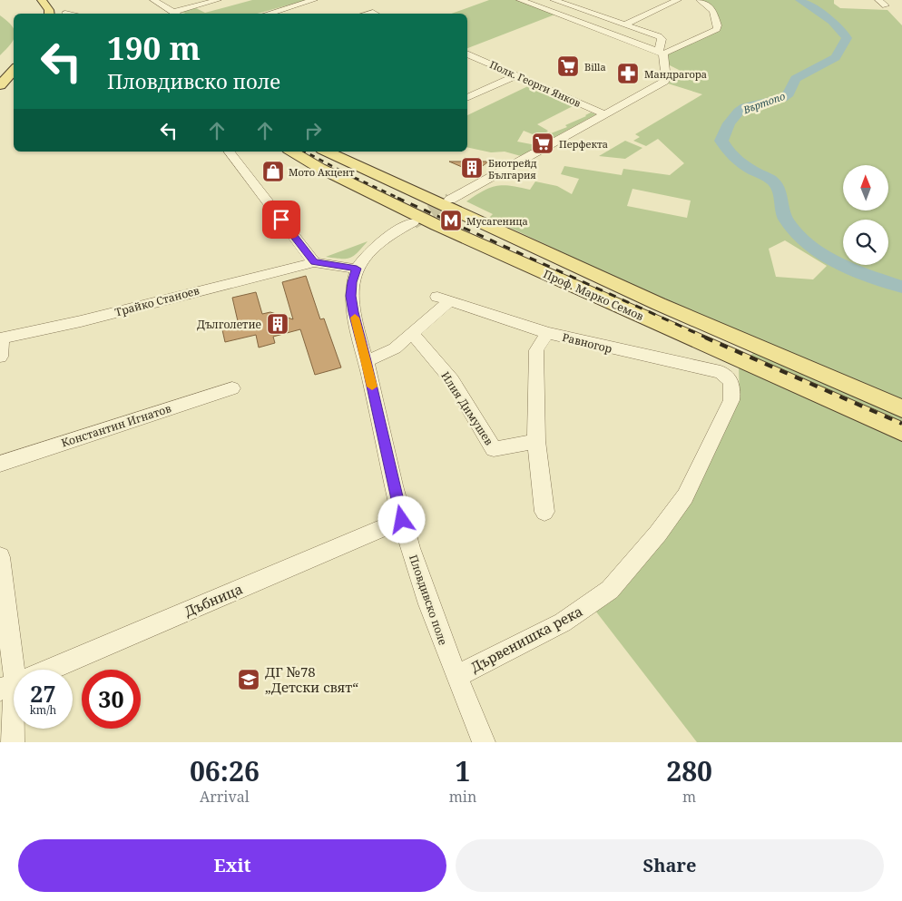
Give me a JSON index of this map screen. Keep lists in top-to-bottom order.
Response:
{
  "streets": {
    "main road": ["Проф. Марко Семов"],
    "street": [
      "Полк. Георги Янков",
      "Трайко Станоев",
      "Равногор",
      "Илия Димушев",
      "Константин Игнатов",
      "Дъбница",
      "Пловдивско поле",
      "Дървенишка река"
    ]
  },
  "crossings": [
    ["Равногор", "Илия Димушев"],
    ["Равногор", "Пловдивско поле"],
    ["Равногор", "Дървенишка река"],
    ["Дъбница", "Пловдивско поле"],
    ["Пловдивско поле", "Дървенишка река"]
  ],
  "water": ["Въртопо"],
  "places": {
    "supermarket": ["Billa", "Перфекта"],
    "pharmacy": ["Мандрагора"],
    "building": ["Биотрейд България", "Дълголетие"],
    "shop": ["Мото Акцент"],
    "metro station": ["Мусагеница"],
    "school or university": ["ДГ №78 „Детски свят“"]
  },
  "north": "top",
  "page": {
    "turn": ["190 m", "Пловдивско поле"],
    "speed": "27 km/h",
    "limit": "30",
    "eta": [
      "06:26",
      "Arrival",
      "1",
      "min",
      "280",
      "m"
    ],
    "buttons": ["Exit", "Share"]
  }
}
